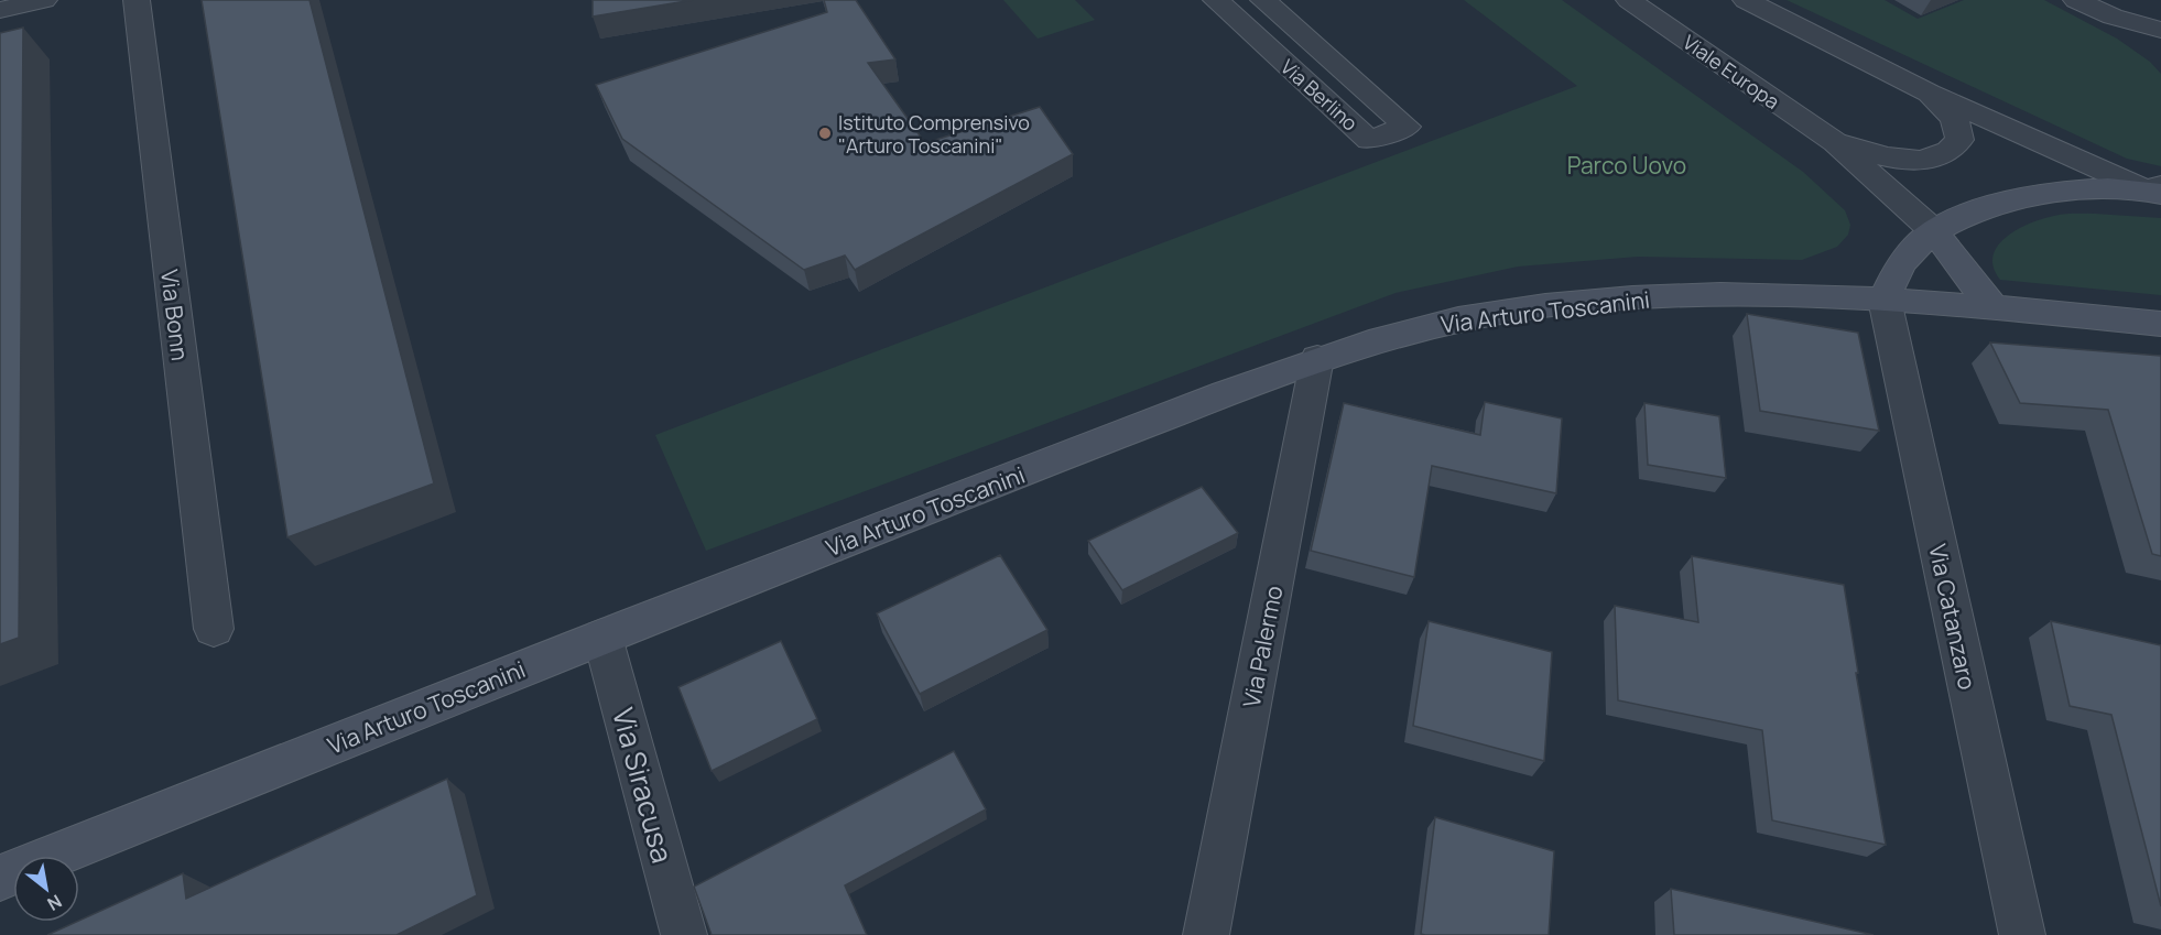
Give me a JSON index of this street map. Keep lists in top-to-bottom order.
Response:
{
  "streets": {
    "street": [
      "Viale Europa",
      "Via Berlino",
      "Via Arturo Toscanini",
      "Via Bonn",
      "Via Catanzaro",
      "Via Palermo",
      "Via Siracusa"
    ]
  },
  "crossings": [
    ["Via Arturo Toscanini", "Via Catanzaro"],
    ["Via Arturo Toscanini", "Via Palermo"],
    ["Via Arturo Toscanini", "Via Siracusa"]
  ],
  "parks": ["Parco Uovo"],
  "places": ["Istituto Comprensivo \"Arturo Toscanini\""],
  "north": "bottom right"
}
